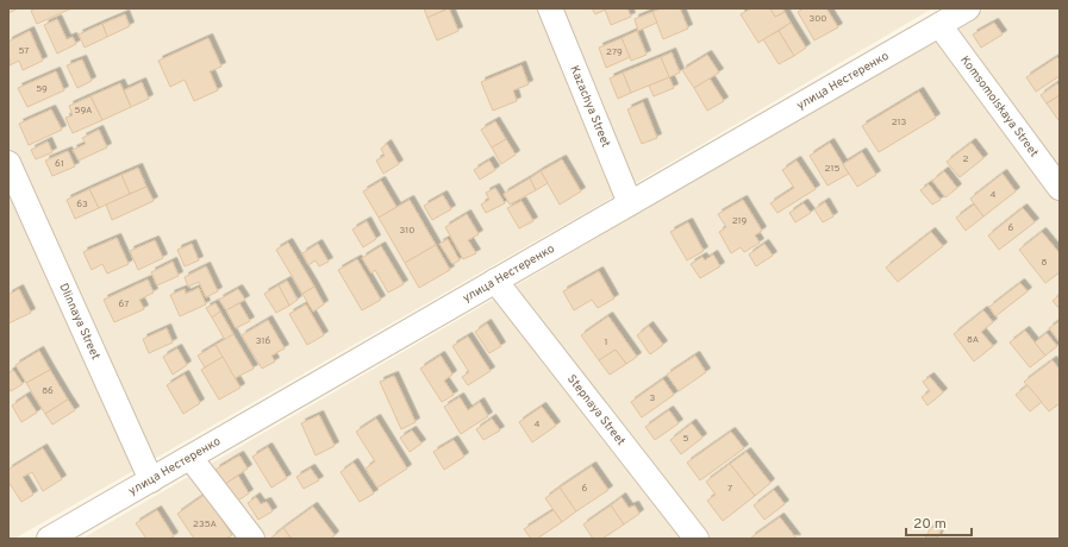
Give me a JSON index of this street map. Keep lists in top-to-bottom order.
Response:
{
  "streets": {
    "street": [
      "улица Нестеренко",
      "Kazachya Street",
      "Komsomolskaya Street",
      "Dlinnaya Street",
      "Stepnaya Street"
    ]
  },
  "crossings": [
    ["улица Нестеренко", "Kazachya Street"],
    ["улица Нестеренко", "Komsomolskaya Street"],
    ["улица Нестеренко", "Dlinnaya Street"],
    ["улица Нестеренко", "Stepnaya Street"]
  ],
  "house_numbers": [
    "300",
    "57",
    "279",
    "59",
    "59А",
    "213",
    "2",
    "61",
    "215",
    "4",
    "63",
    "219",
    "6",
    "310",
    "8",
    "67",
    "8А",
    "316",
    "1",
    "86",
    "3",
    "4",
    "5",
    "6",
    "7",
    "235А"
  ],
  "scale_bar": "20 m"
}
